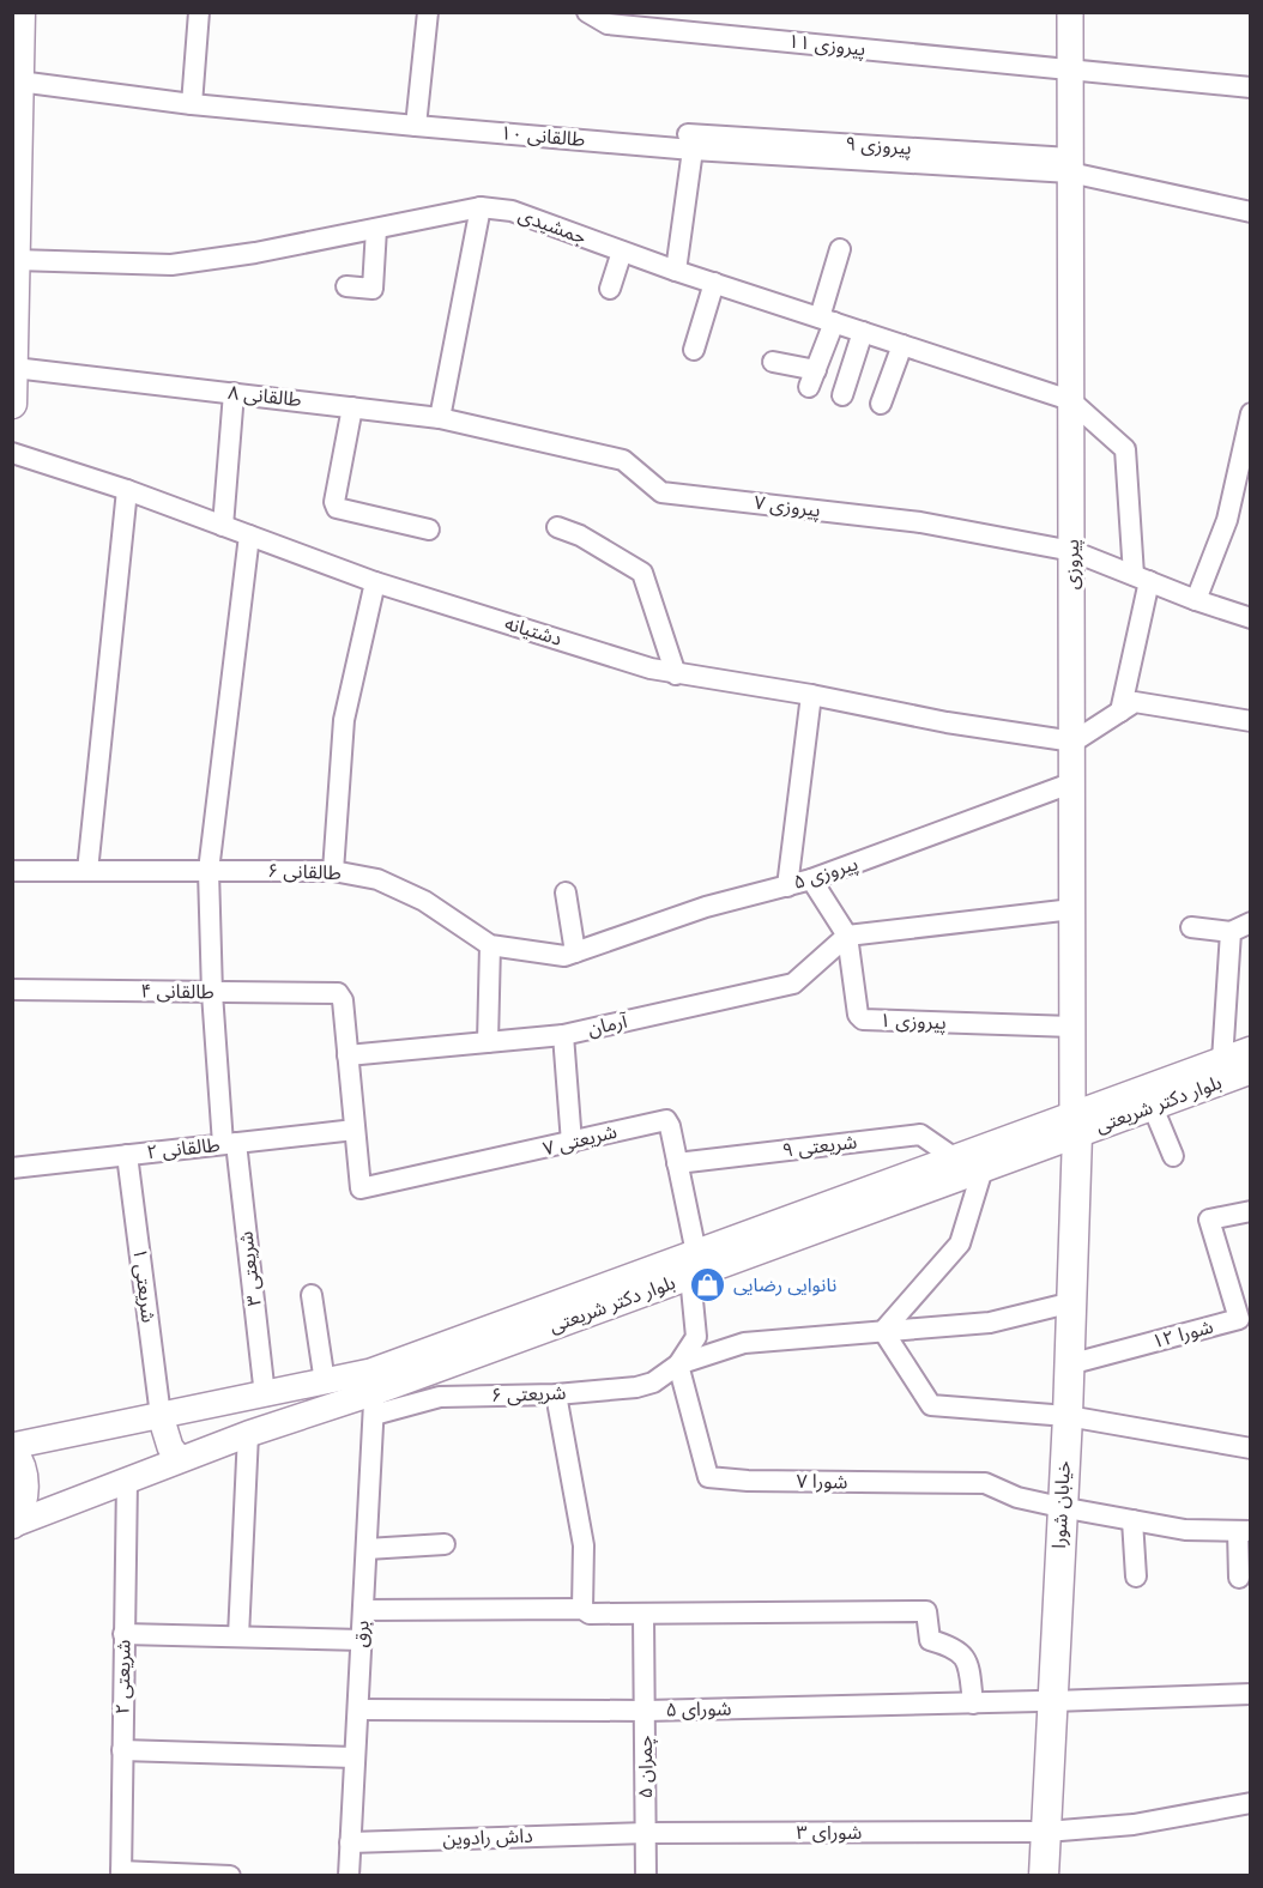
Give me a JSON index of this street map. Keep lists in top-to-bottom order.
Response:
{
  "streets": {
    "main road": ["خیابان شورا"],
    "street": [
      "پیروزی ۱۱",
      "طالقانی ۱۰",
      "جمشیدی",
      "طالقانی ۸",
      "پیروزی ۷",
      "پیروزی",
      "دشتیانه",
      "طالقانی ۶",
      "پیروزی ۵",
      "طالقانی ۴",
      "پیروزی ۱",
      "آرمان",
      "بلوار دکتر شریعتی",
      "شریعتی ۷",
      "شریعتی ۹",
      "طالقانی ۲",
      "شریعتی ۳",
      "شریعتی ۱",
      "شورا ۱۲",
      "شریعتی ۶",
      "شورا ۷",
      "برق",
      "شریعتی ۲",
      "شورای ۵",
      "چمران ۵",
      "شورای ۳",
      "داش رادوین"
    ]
  },
  "crossings": [
    ["پیروزی ۱۱", "پیروزی"],
    ["طالقانی ۱۰", "پیروزی"],
    ["جمشیدی", "پیروزی"],
    ["طالقانی ۸", "پیروزی ۷"],
    ["پیروزی ۷", "پیروزی"],
    ["پیروزی", "دشتیانه"],
    ["پیروزی", "پیروزی ۵"],
    ["پیروزی", "پیروزی ۱"],
    ["پیروزی", "بلوار دکتر شریعتی"],
    ["پیروزی", "خیابان شورا"],
    ["دشتیانه", "شریعتی ۳"],
    ["طالقانی ۶", "پیروزی ۵"],
    ["طالقانی ۶", "شریعتی ۳"],
    ["پیروزی ۵", "پیروزی ۱"],
    ["طالقانی ۴", "آرمان"],
    ["طالقانی ۴", "شریعتی ۳"],
    ["پیروزی ۱", "آرمان"],
    ["بلوار دکتر شریعتی", "شریعتی ۷"],
    ["بلوار دکتر شریعتی", "شریعتی ۹"],
    ["بلوار دکتر شریعتی", "شریعتی ۳"],
    ["بلوار دکتر شریعتی", "شریعتی ۱"],
    ["بلوار دکتر شریعتی", "شریعتی ۶"],
    ["بلوار دکتر شریعتی", "خیابان شورا"],
    ["بلوار دکتر شریعتی", "برق"],
    ["بلوار دکتر شریعتی", "شریعتی ۲"],
    ["شریعتی ۷", "شریعتی ۹"],
    ["شریعتی ۷", "طالقانی ۲"],
    ["شریعتی ۷", "شریعتی ۶"],
    ["شریعتی ۷", "شورا ۷"],
    ["طالقانی ۲", "شریعتی ۳"],
    ["طالقانی ۲", "شریعتی ۱"],
    ["شورا ۱۲", "خیابان شورا"],
    ["شریعتی ۶", "شورا ۷"],
    ["شریعتی ۶", "برق"],
    ["شورا ۷", "خیابان شورا"],
    ["خیابان شورا", "شورای ۵"],
    ["خیابان شورا", "شورای ۳"],
    ["برق", "شورای ۵"],
    ["برق", "داش رادوین"],
    ["شورای ۵", "چمران ۵"],
    ["چمران ۵", "شورای ۳"],
    ["چمران ۵", "داش رادوین"],
    ["شورای ۳", "داش رادوین"]
  ],
  "places": {
    "shop": ["نانوایی رضایی"]
  }
}
